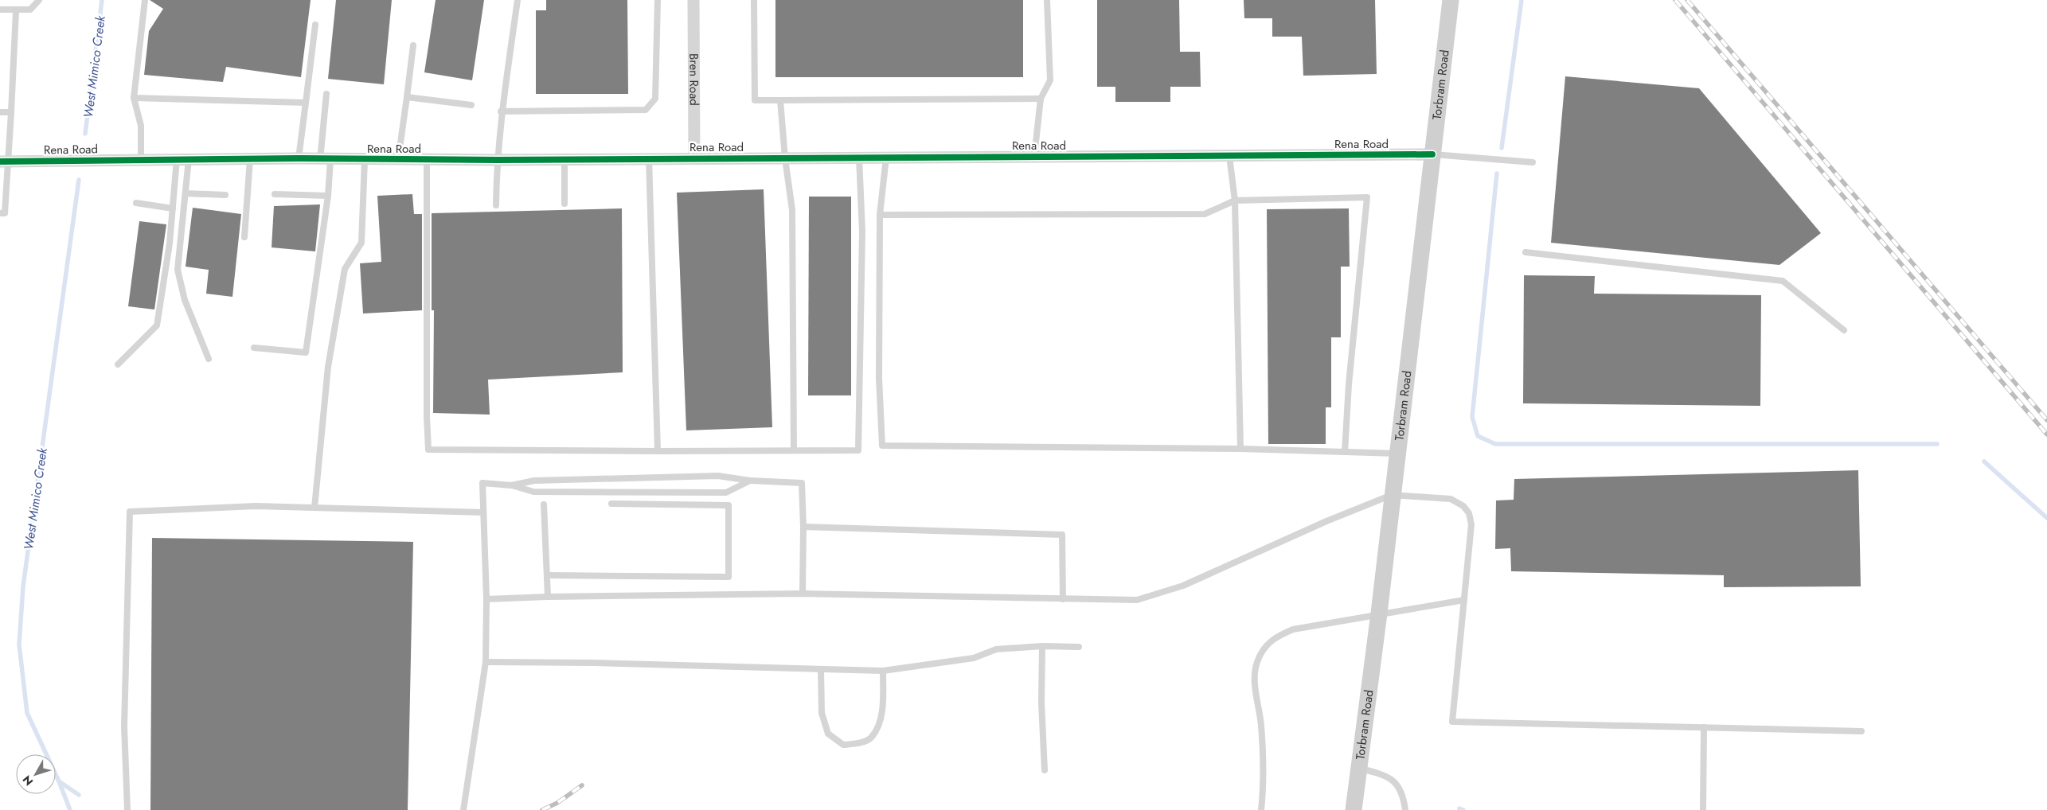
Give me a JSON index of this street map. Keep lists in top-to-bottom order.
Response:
{
  "streets": {
    "main road": ["Torbram Road"],
    "street": ["Bren Road", "Rena Road"]
  },
  "crossings": [
    ["Bren Road", "Rena Road"],
    ["Torbram Road", "Rena Road"]
  ],
  "water": ["West Mimico Creek"],
  "north": "bottom left"
}
